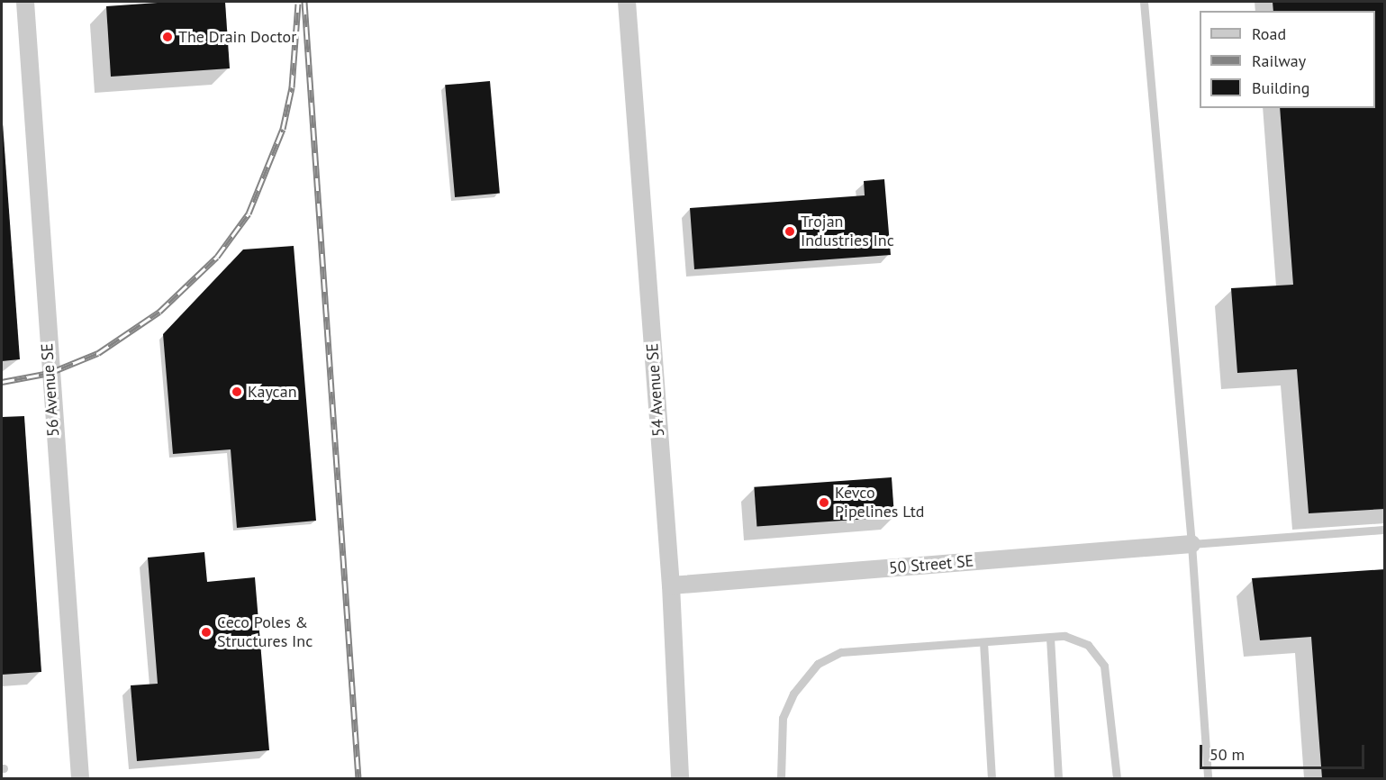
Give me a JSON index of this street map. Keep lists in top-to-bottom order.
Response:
{
  "streets": {
    "street": ["56 Avenue SE", "54 Avenue SE", "50 Street SE"]
  },
  "crossings": [
    ["54 Avenue SE", "50 Street SE"]
  ],
  "places": [
    "The Drain Doctor",
    "Trojan Industries Inc",
    "Kaycan",
    "Kevco Pipelines Ltd",
    "Ceco Poles & Structures Inc"
  ],
  "legend": ["Road", "Railway", "Building"],
  "scale_bar": "50 m"
}
